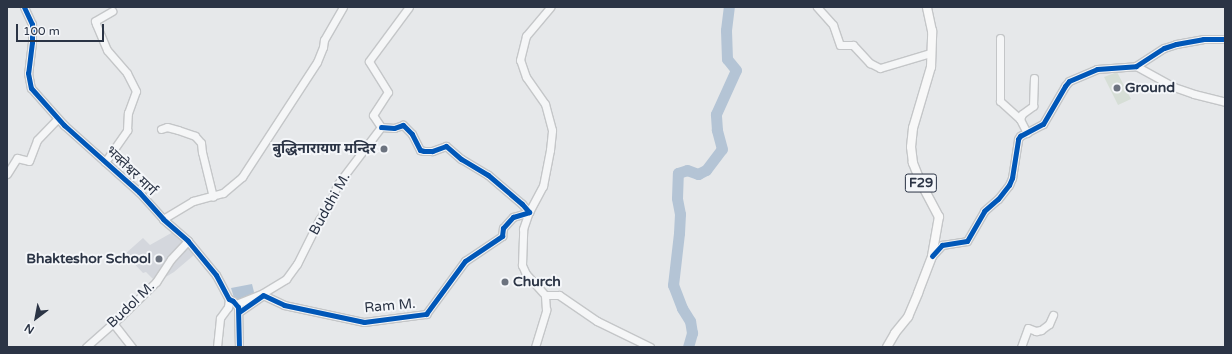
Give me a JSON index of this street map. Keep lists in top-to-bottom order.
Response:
{
  "streets": {
    "main road": ["F29"],
    "street": [
      "भक्तेश्वर मार्ग",
      "Buddhi M.",
      "Budol M.",
      "Ram M."
    ]
  },
  "crossings": [
    ["भक्तेश्वर मार्ग", "Buddhi M."],
    ["भक्तेश्वर मार्ग", "Budol M."]
  ],
  "places": [
    "Ground",
    "बुद्धिनारायण मन्दिर",
    "Bhakteshor School",
    "Church"
  ],
  "scale_bar": "100 m",
  "north": "bottom left"
}
